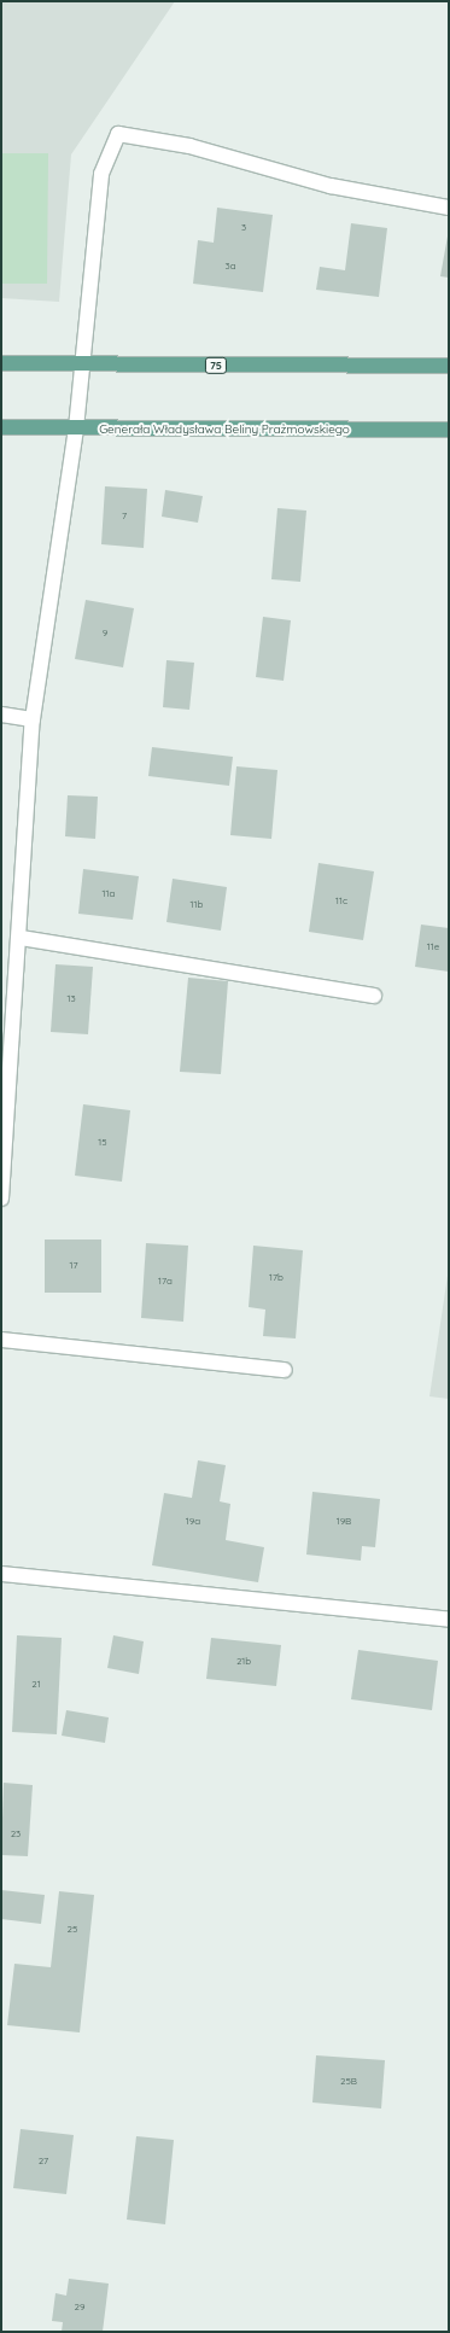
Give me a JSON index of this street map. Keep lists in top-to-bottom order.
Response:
{
  "streets": {
    "main road": ["75", "Generała Władysława Beliny Prażmowskiego"]
  },
  "house_numbers": [
    "3",
    "3a",
    "7",
    "9",
    "11a",
    "11c",
    "11b",
    "11e",
    "13",
    "15",
    "17",
    "17b",
    "17a",
    "19a",
    "19B",
    "21b",
    "21",
    "23",
    "25",
    "25B",
    "27",
    "29"
  ]
}
